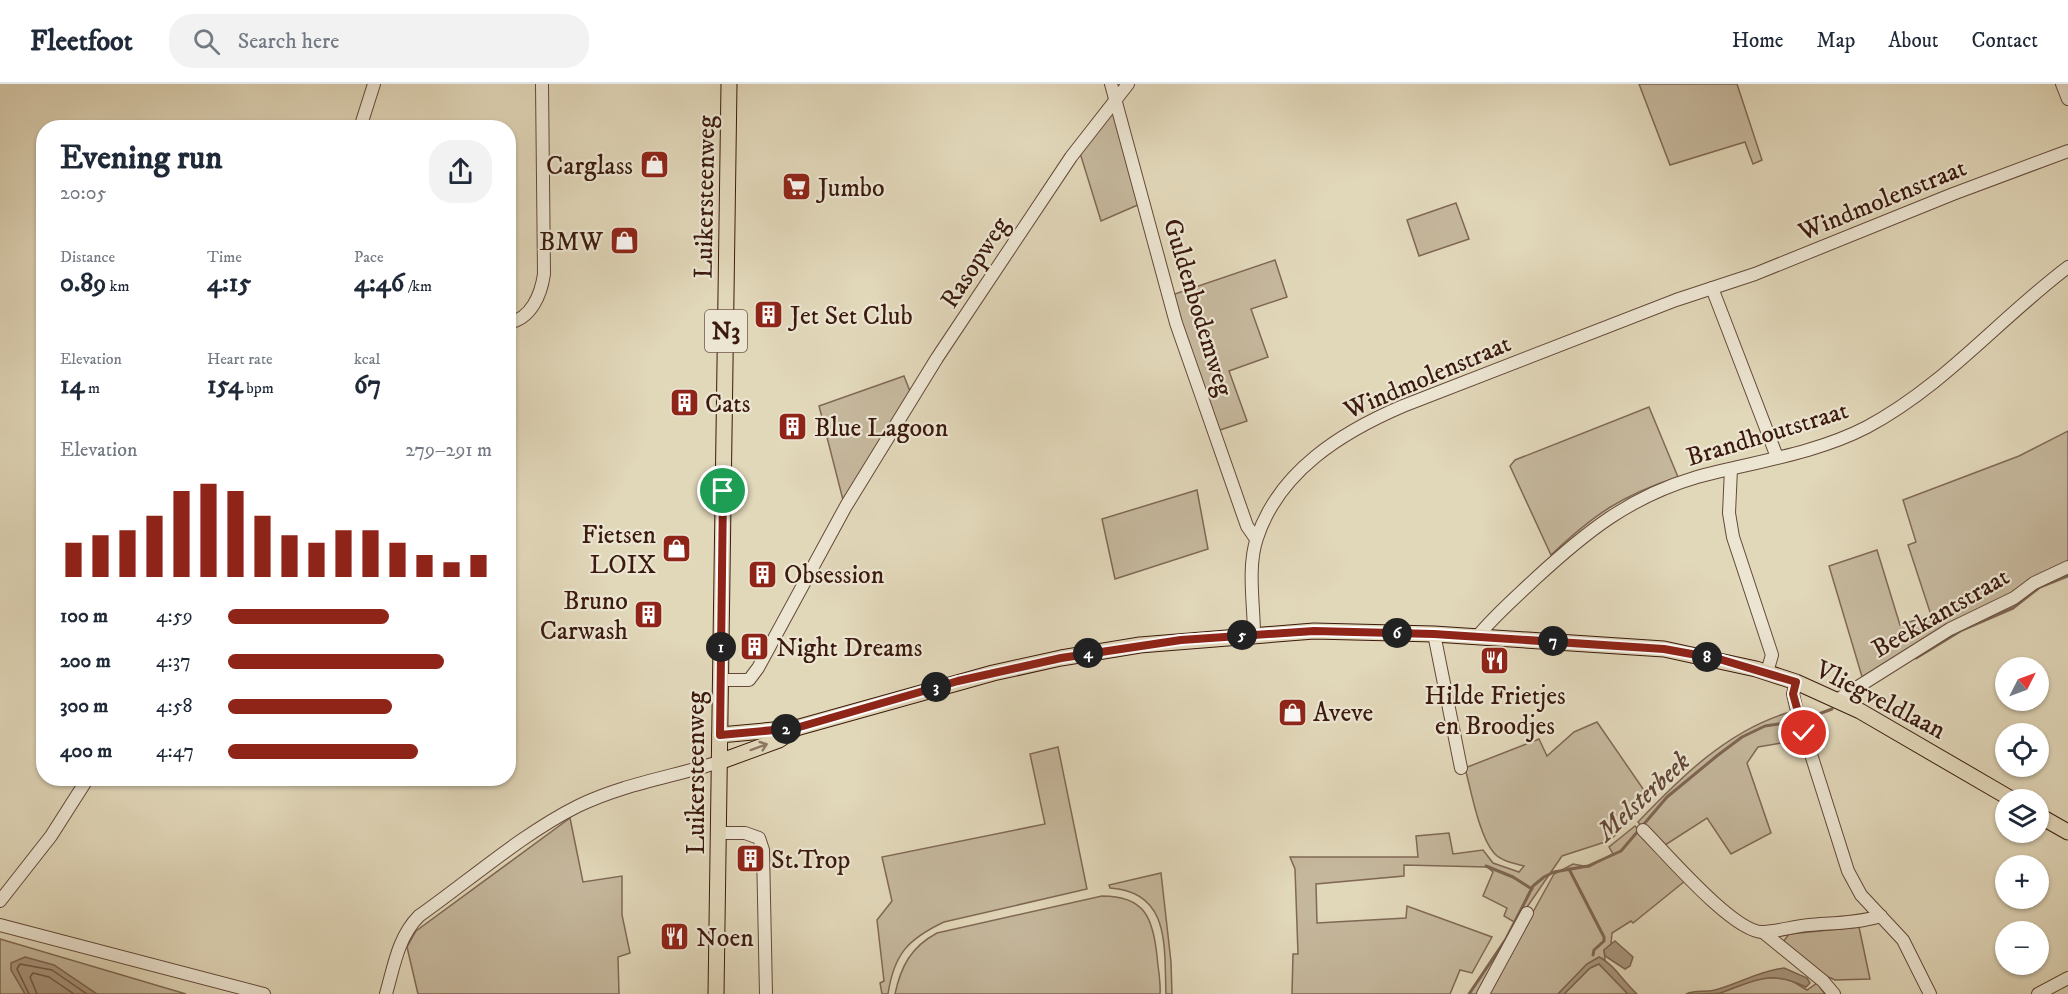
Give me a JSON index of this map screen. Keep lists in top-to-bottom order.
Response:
{
  "streets": {
    "main road": ["Luikersteenweg", "N3", "Vliegveldlaan"],
    "street": [
      "Windmolenstraat",
      "Rasopweg",
      "Guldenbodemweg",
      "Brandhoutstraat",
      "Beekkantstraat"
    ]
  },
  "crossings": [
    ["Luikersteenweg", "Rasopweg"],
    ["Luikersteenweg", "Vliegveldlaan"],
    ["Windmolenstraat", "Guldenbodemweg"],
    ["Windmolenstraat", "Vliegveldlaan"],
    ["Rasopweg", "Guldenbodemweg"],
    ["Brandhoutstraat", "Vliegveldlaan"],
    ["Beekkantstraat", "Vliegveldlaan"]
  ],
  "water": ["Melsterbeek"],
  "places": {
    "shop": [
      "Carglass",
      "BMW",
      "Fietsen LOIX",
      "Aveve"
    ],
    "supermarket": ["Jumbo"],
    "building": [
      "Jet Set Club",
      "Cats",
      "Blue Lagoon",
      "Obsession",
      "Bruno Carwash",
      "Night Dreams",
      "St.Trop"
    ],
    "restaurant": ["Hilde Frietjes en Broodjes", "Noen"]
  },
  "north": "top right",
  "page": {
    "header": "Fleetfoot",
    "search": "Search here",
    "nav": [
      "Home",
      "Map",
      "About",
      "Contact"
    ],
    "heading": ["Evening run", "20:05"],
    "stats": [
      ["Distance", "0.89 km"],
      ["Time", "4:15"],
      ["Pace", "4:46 /km"],
      ["Elevation", "14 m"],
      ["Heart rate", "154 bpm"],
      ["kcal", "67"]
    ],
    "chart": ["Elevation", "279–291 m"],
    "list": [
      {
        "name": "100 m",
        "note": "4:59"
      },
      {
        "name": "200 m",
        "note": "4:37"
      },
      {
        "name": "300 m",
        "note": "4:58"
      },
      {
        "name": "400 m",
        "note": "4:47"
      }
    ],
    "pins": [
      "6",
      "5",
      "7",
      "1",
      "4",
      "8",
      "3",
      "2"
    ],
    "map_buttons": ["+", "−"]
  }
}
